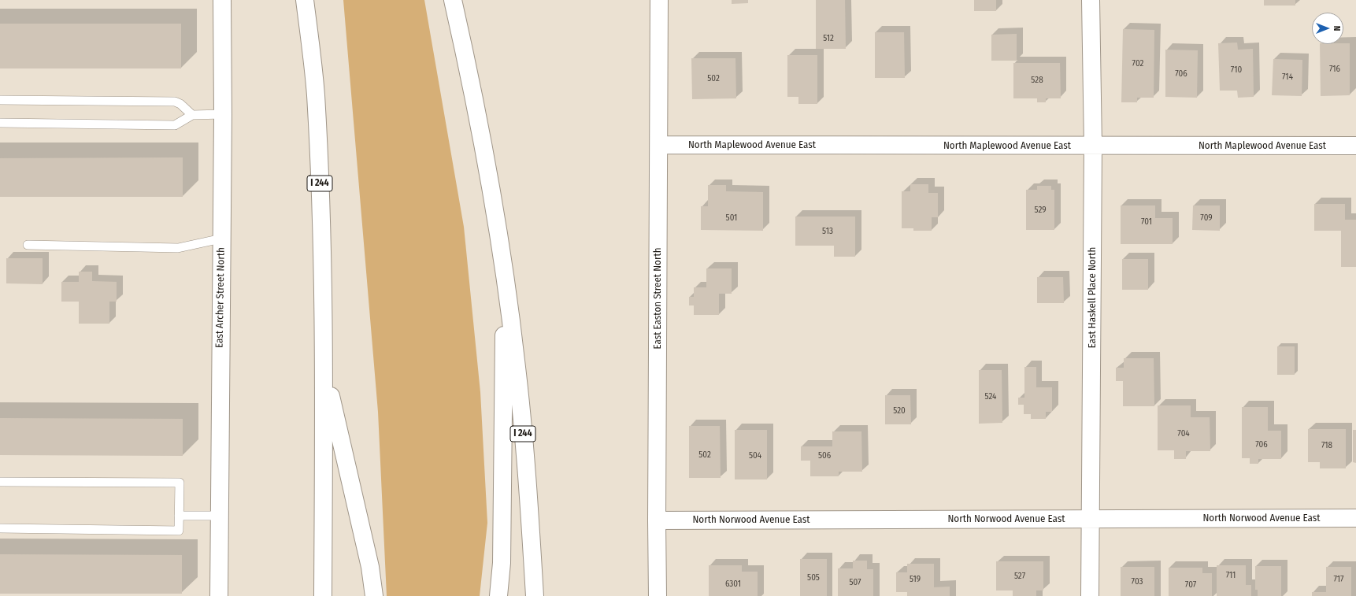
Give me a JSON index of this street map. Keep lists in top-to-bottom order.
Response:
{
  "streets": {
    "main road": [
      "North Maplewood Avenue East",
      "I 244",
      "East Archer Street North",
      "East Haskell Place North",
      "East Easton Street North",
      "North Norwood Avenue East"
    ]
  },
  "crossings": [
    ["North Maplewood Avenue East", "East Haskell Place North"],
    ["North Maplewood Avenue East", "East Easton Street North"],
    ["East Haskell Place North", "North Norwood Avenue East"],
    ["East Easton Street North", "North Norwood Avenue East"]
  ],
  "house_numbers": [
    "512",
    "702",
    "716",
    "710",
    "706",
    "714",
    "502",
    "528",
    "529",
    "501",
    "709",
    "701",
    "513",
    "524",
    "520",
    "704",
    "706",
    "718",
    "502",
    "504",
    "506",
    "711",
    "527",
    "505",
    "519",
    "717",
    "703",
    "507",
    "6301",
    "707"
  ],
  "north": "right"
}
